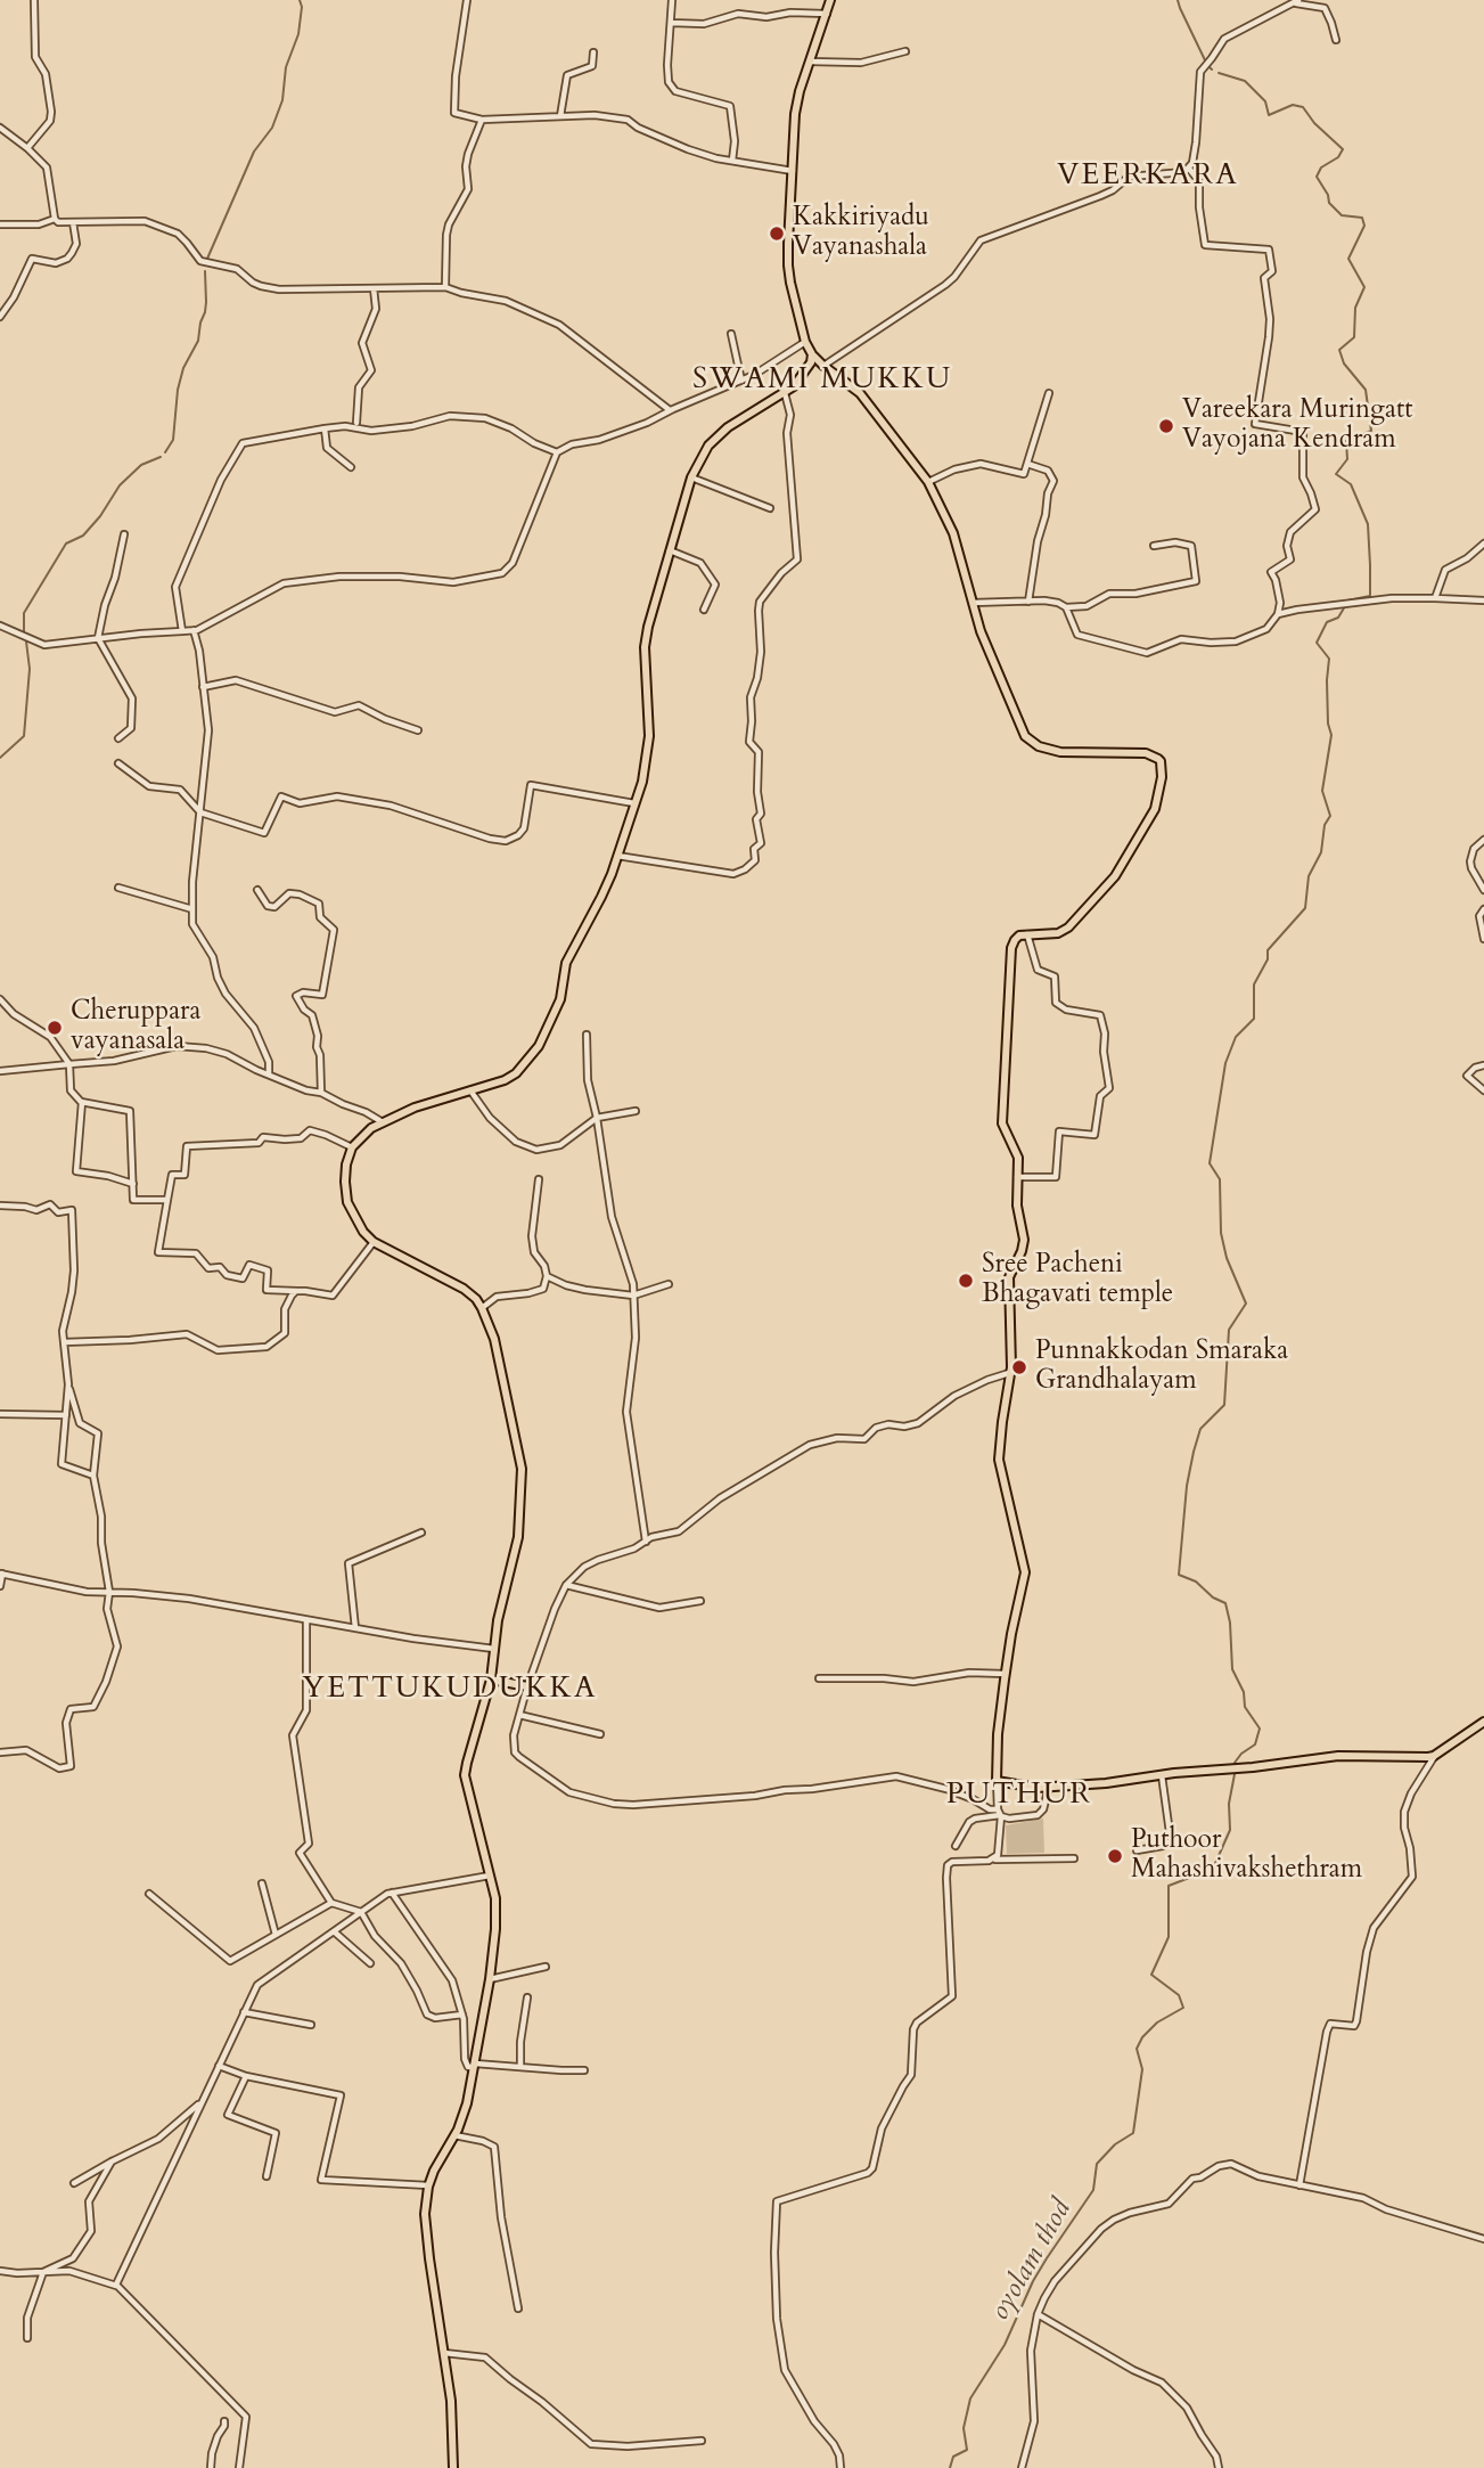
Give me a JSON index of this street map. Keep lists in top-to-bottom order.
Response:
{
  "districts": [
    "VEERKARA",
    "SWAMI MUKKU",
    "YETTUKUDUKKA",
    "PUTHUR"
  ],
  "water": ["oyolam thod"],
  "places": [
    "Kakkiriyadu Vayanashala",
    "Vareekara Muringatt Vayojana Kendram",
    "Cheruppara vayanasala",
    "Sree Pacheni Bhagavati temple",
    "Punnakkodan Smaraka Grandhalayam",
    "Puthoor Mahashivakshethram"
  ]
}
